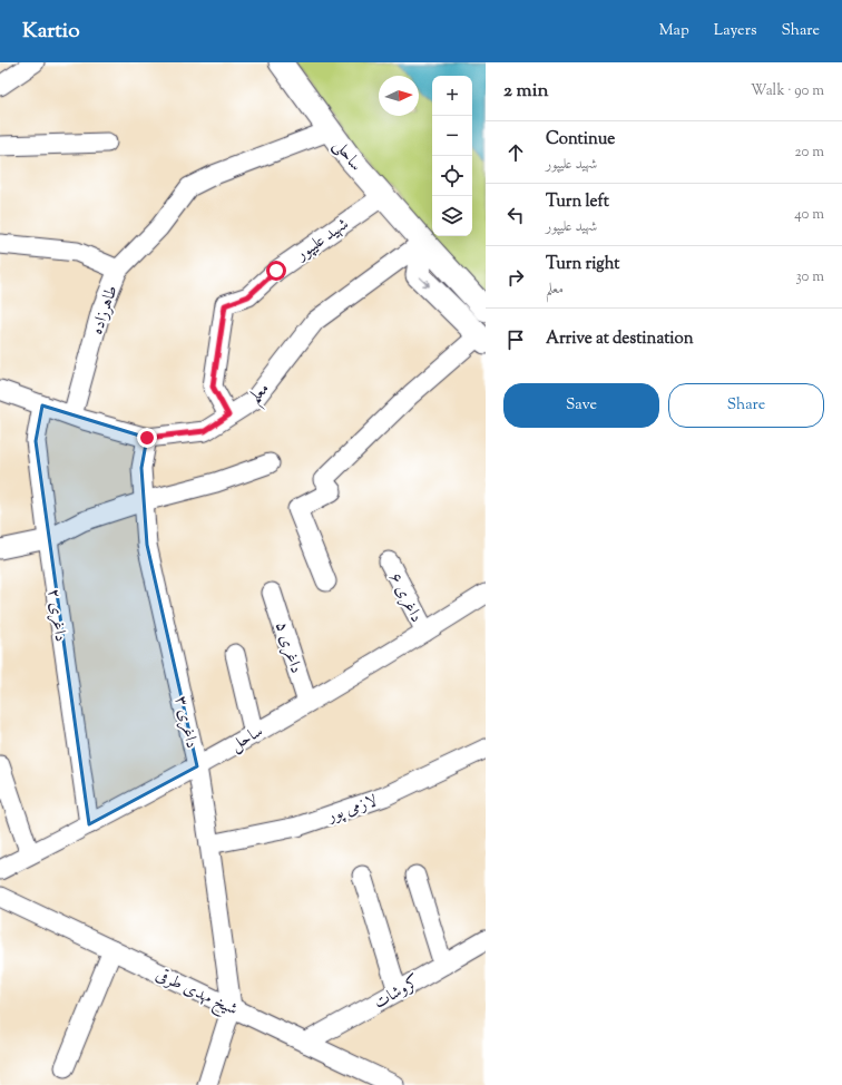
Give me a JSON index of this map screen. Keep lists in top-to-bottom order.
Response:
{
  "streets": {
    "main road": ["ساحلی"],
    "street": [
      "شهید علیپور",
      "طاهرزاده",
      "معلم",
      "داغری ۶",
      "داغری ۲",
      "داغری ۵",
      "داغری ۳",
      "ساحل",
      "لازمی پور",
      "شیخ مهدی طرقی",
      "کروشات"
    ]
  },
  "crossings": [
    ["ساحلی", "شهید علیپور"],
    ["ساحلی", "معلم"],
    ["شهید علیپور", "معلم"],
    ["طاهرزاده", "معلم"],
    ["معلم", "داغری ۲"],
    ["معلم", "داغری ۳"],
    ["داغری ۶", "ساحل"],
    ["داغری ۲", "ساحل"],
    ["داغری ۵", "ساحل"],
    ["داغری ۳", "ساحل"],
    ["داغری ۳", "لازمی پور"],
    ["داغری ۳", "شیخ مهدی طرقی"],
    ["شیخ مهدی طرقی", "کروشات"]
  ],
  "north": "right",
  "page": {
    "header": "Kartio",
    "nav": ["Map", "Layers", "Share"],
    "heading": ["2 min", "Walk · 90 m"],
    "map_buttons": ["+", "−"],
    "list": [
      ["Continue", "شهید علیپور", "20 m"],
      ["Turn left", "شهید علیپور", "40 m"],
      ["Turn right", "معلم", "30 m"],
      "Arrive at destination"
    ],
    "buttons": ["Save", "Share"]
  }
}
